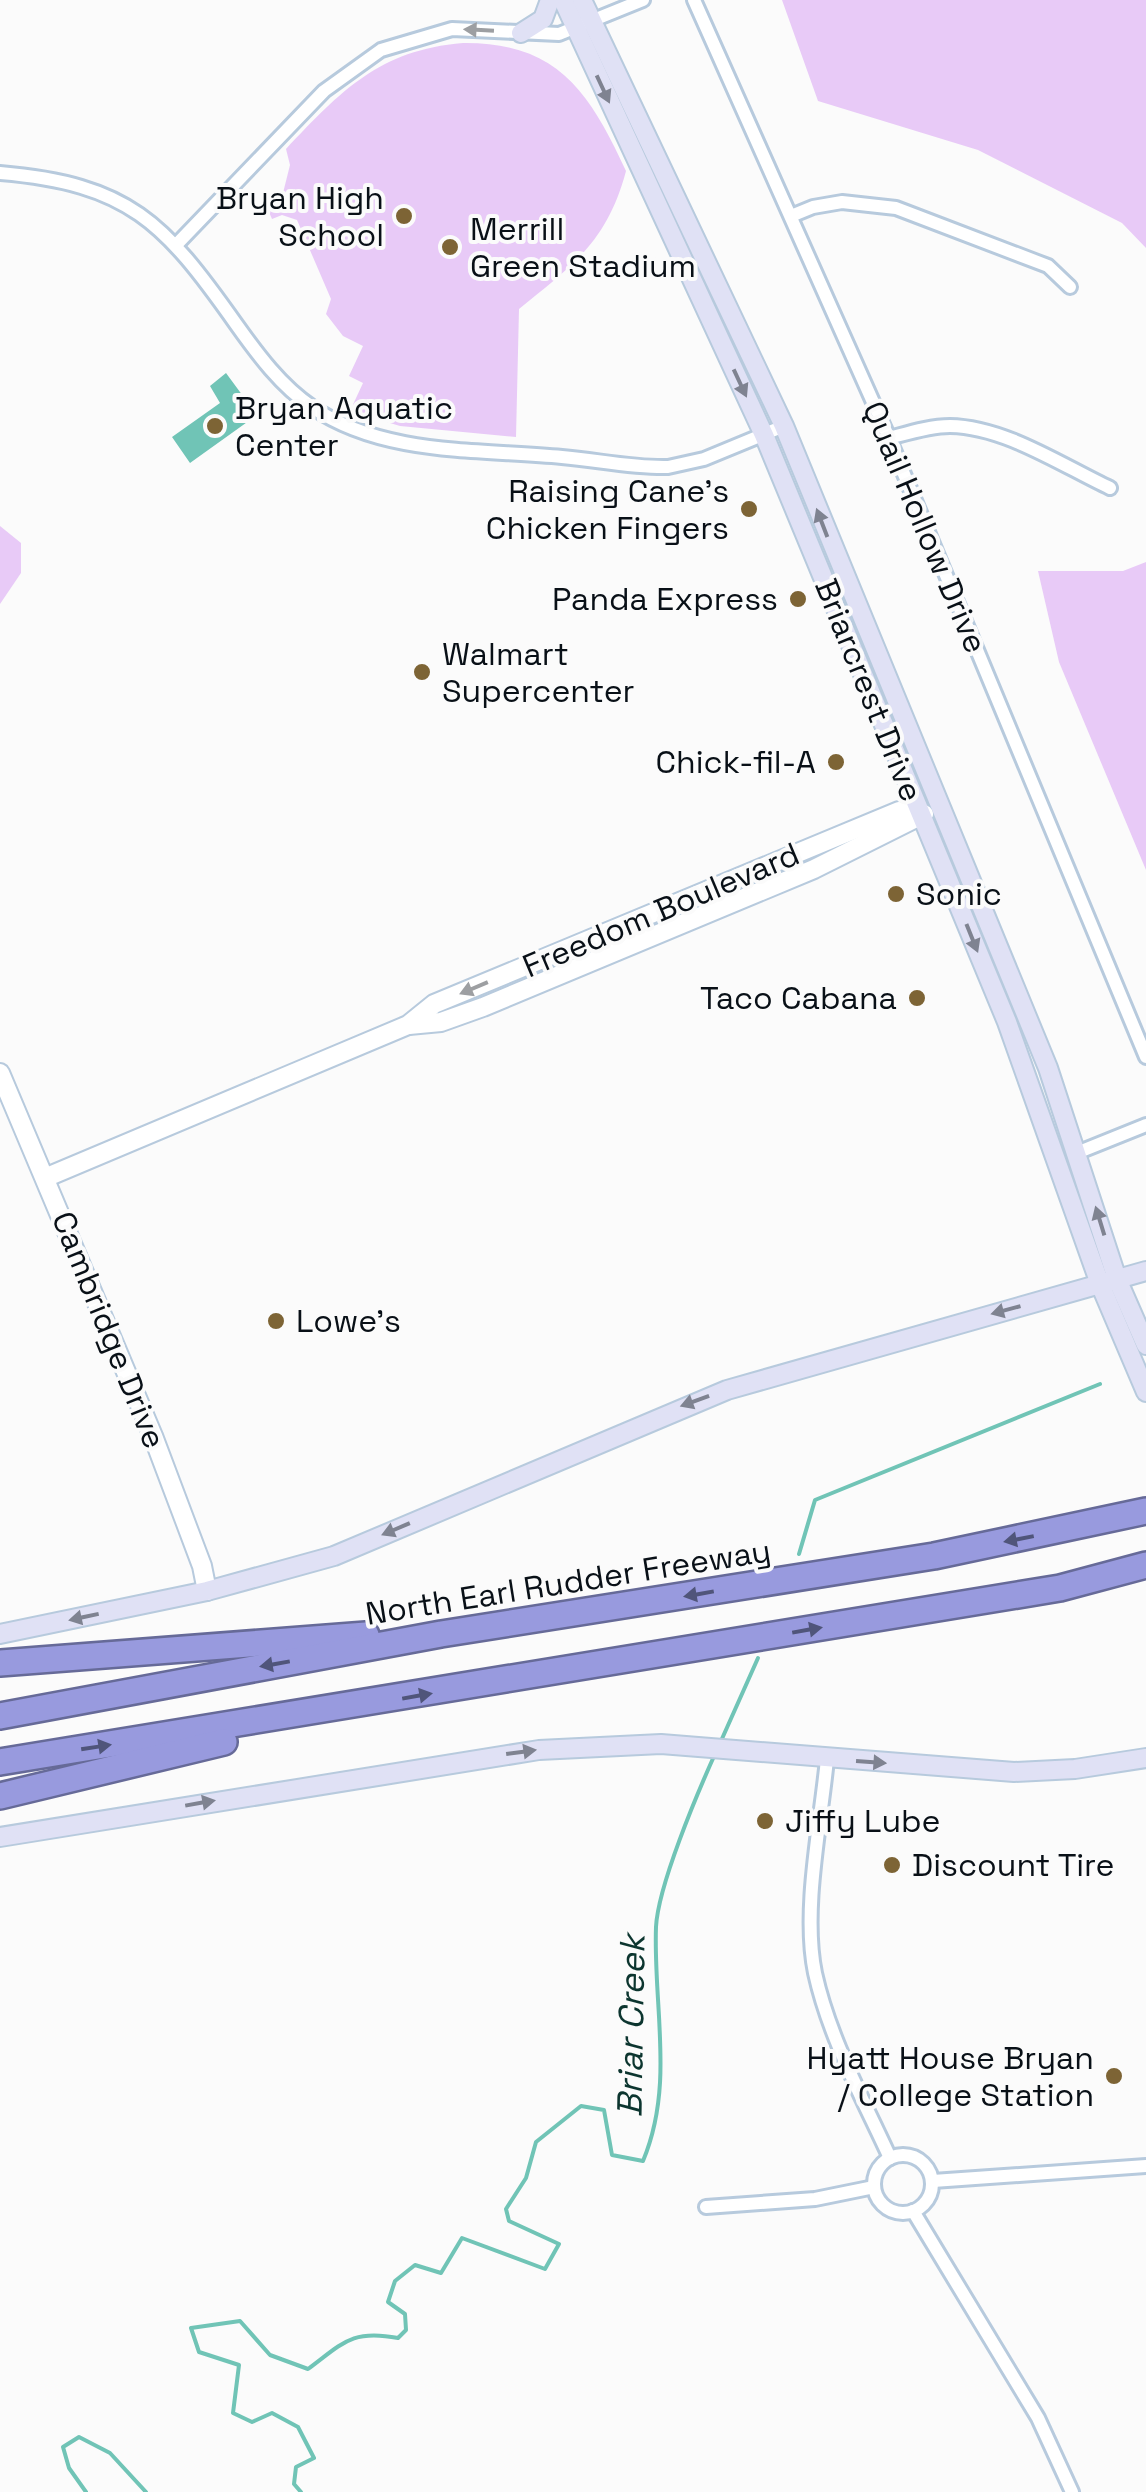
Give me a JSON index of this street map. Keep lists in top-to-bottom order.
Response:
{
  "streets": {
    "highway": ["North Earl Rudder Freeway"],
    "main road": ["Briarcrest Drive"],
    "street": ["Quail Hollow Drive", "Freedom Boulevard", "Cambridge Drive"]
  },
  "crossings": [
    ["Briarcrest Drive", "Freedom Boulevard"],
    ["Freedom Boulevard", "Cambridge Drive"]
  ],
  "water": ["Briar Creek"],
  "places": [
    "Bryan High School",
    "Merrill Green Stadium",
    "Bryan Aquatic Center",
    "Raising Cane's Chicken Fingers",
    "Panda Express",
    "Walmart Supercenter",
    "Chick-fil-A",
    "Sonic",
    "Taco Cabana",
    "Lowe's",
    "Jiffy Lube",
    "Discount Tire",
    "Hyatt House Bryan / College Station"
  ]
}
